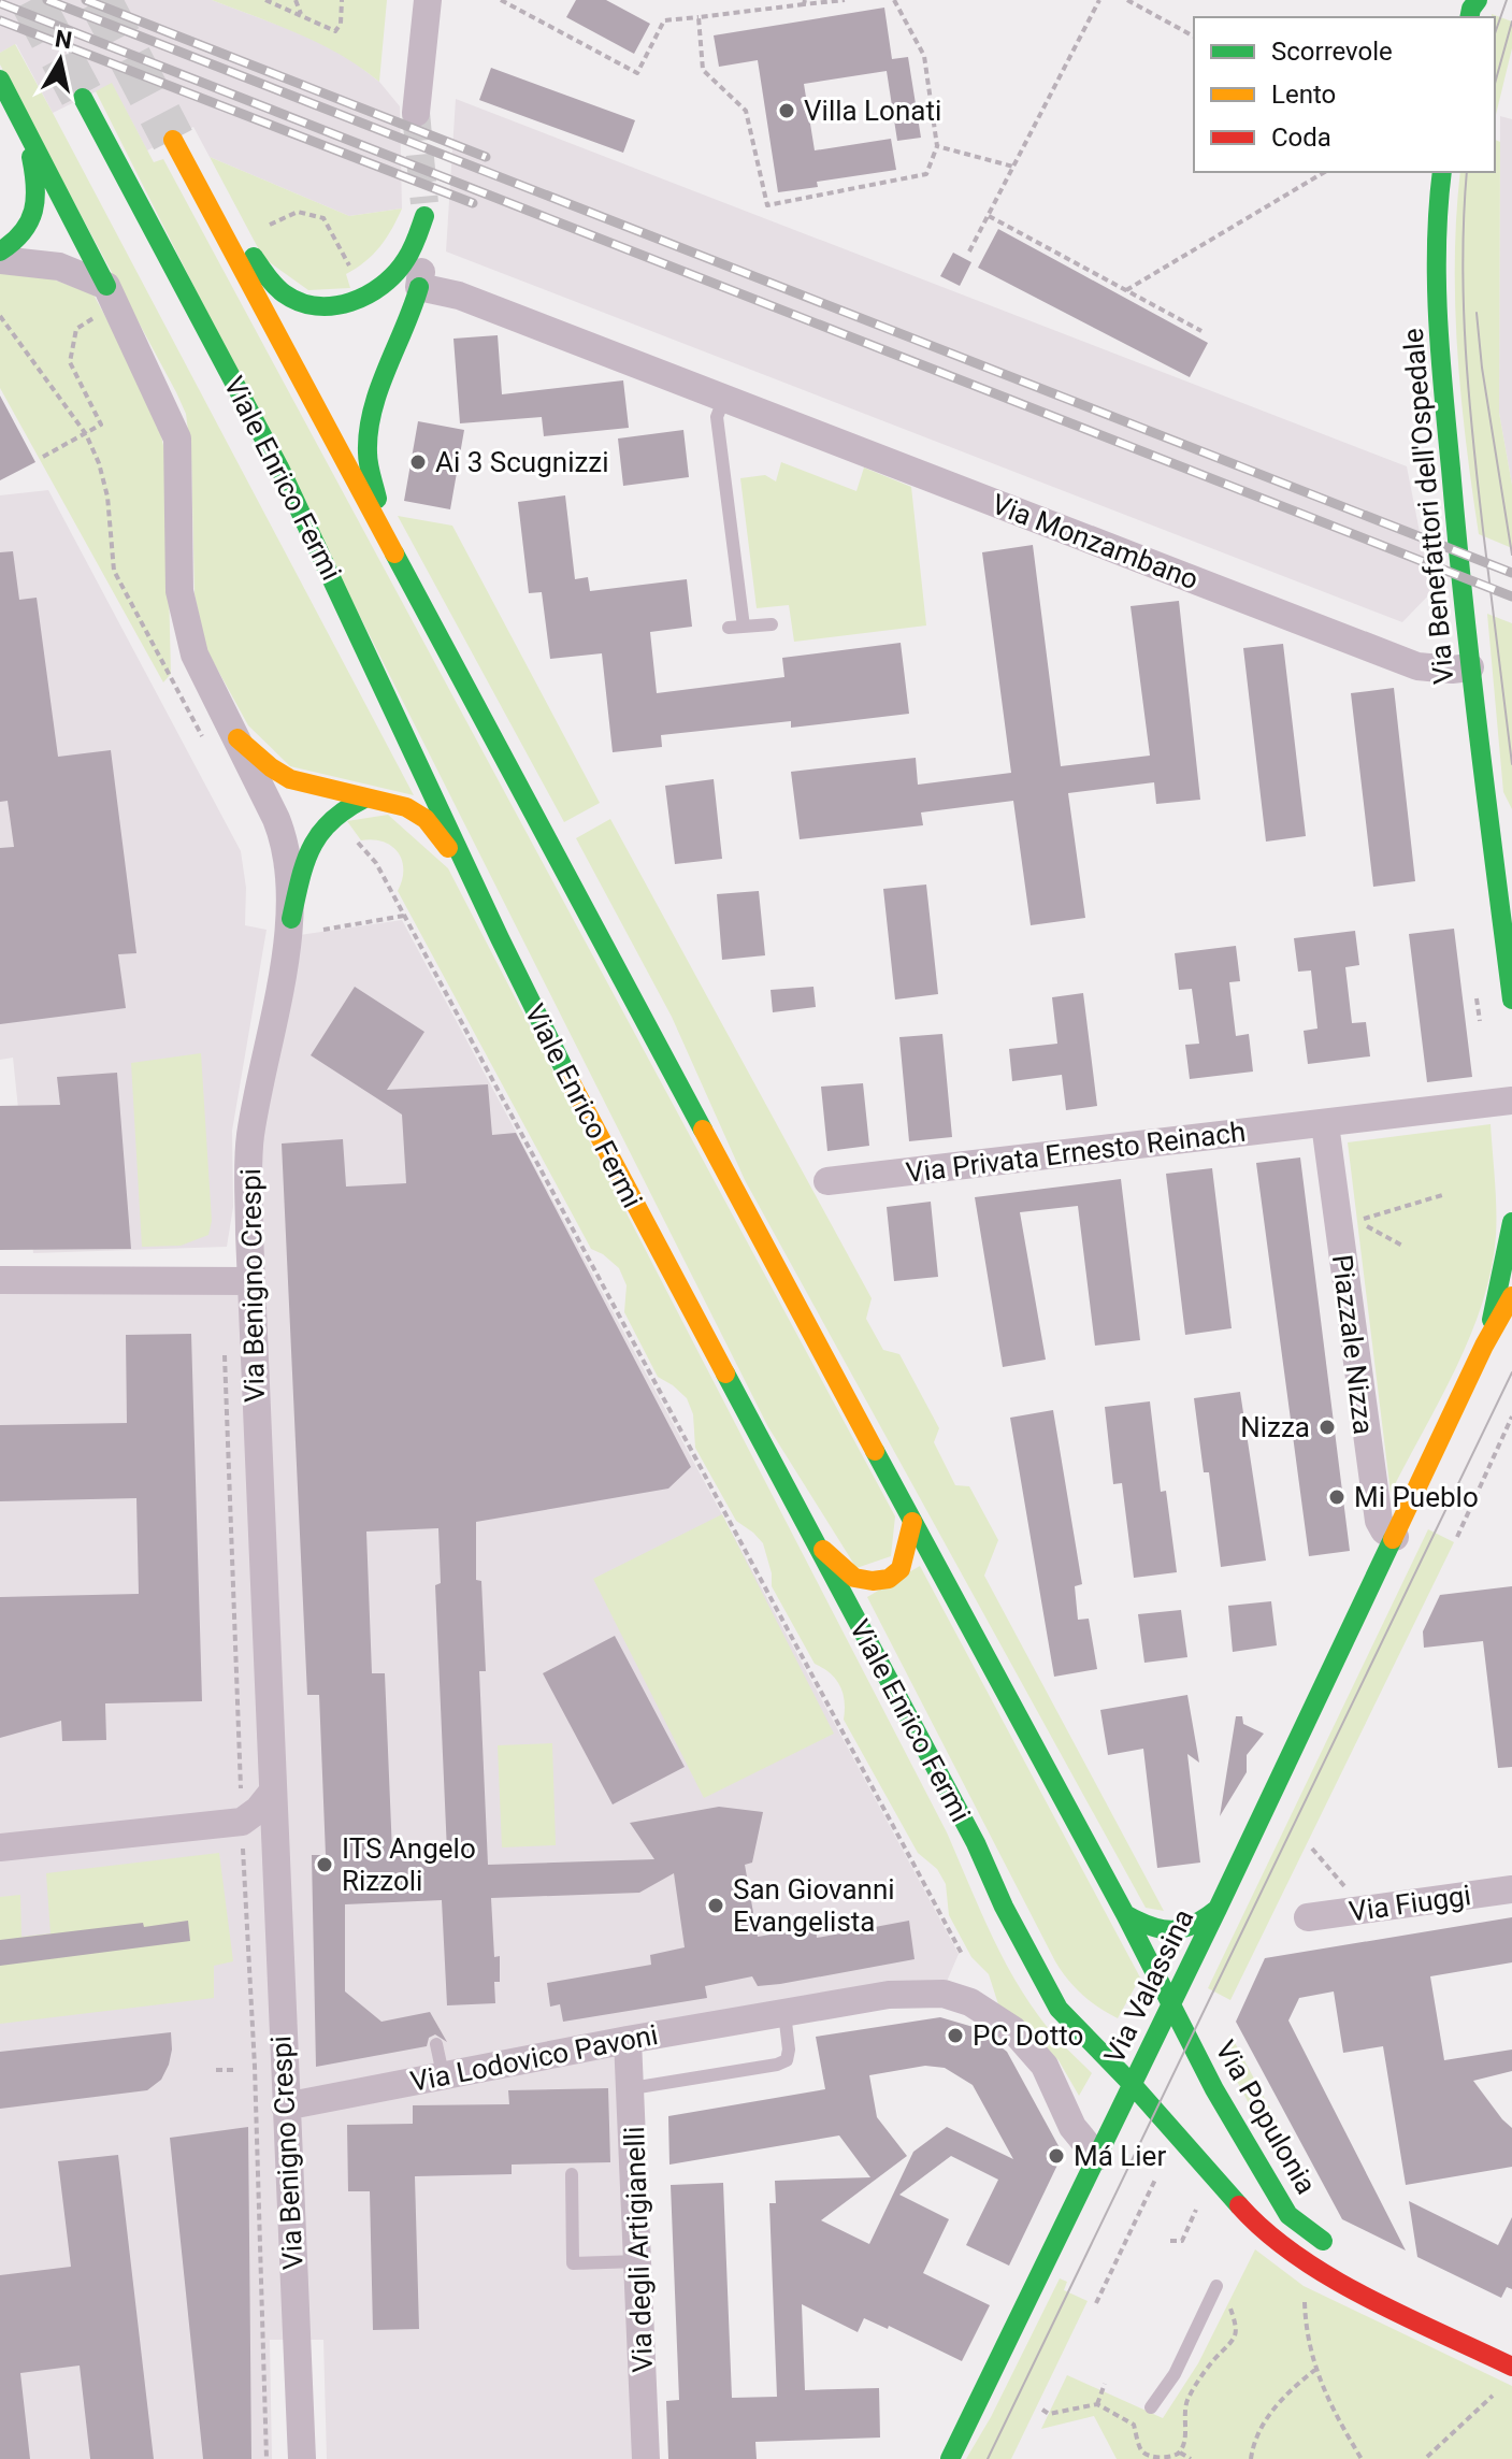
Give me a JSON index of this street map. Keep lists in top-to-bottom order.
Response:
{
  "streets": {
    "main road": [
      "Viale Enrico Fermi",
      "Via Benefattori dell'Ospedale",
      "Via Valassina",
      "Via Populonia"
    ],
    "street": [
      "Via Monzambano",
      "Via Privata Ernesto Reinach",
      "Via Benigno Crespi",
      "Piazzale Nizza",
      "Via Fiuggi",
      "Via Lodovico Pavoni",
      "Via degli Artigianelli"
    ]
  },
  "crossings": [
    ["Viale Enrico Fermi", "Via Valassina"],
    ["Viale Enrico Fermi", "Via Populonia"],
    ["Via Benefattori dell'Ospedale", "Via Monzambano"],
    ["Via Privata Ernesto Reinach", "Piazzale Nizza"],
    ["Via Benigno Crespi", "Via Lodovico Pavoni"],
    ["Piazzale Nizza", "Via Valassina"],
    ["Via Valassina", "Via Lodovico Pavoni"],
    ["Via Valassina", "Via Populonia"],
    ["Via Lodovico Pavoni", "Via degli Artigianelli"]
  ],
  "places": [
    "Villa Lonati",
    "Ai 3 Scugnizzi",
    "Nizza",
    "Mi Pueblo",
    "ITS Angelo Rizzoli",
    "San Giovanni Evangelista",
    "PC Dotto",
    "Má Lier"
  ],
  "legend": ["Scorrevole", "Lento", "Coda"],
  "north": "top"
}
